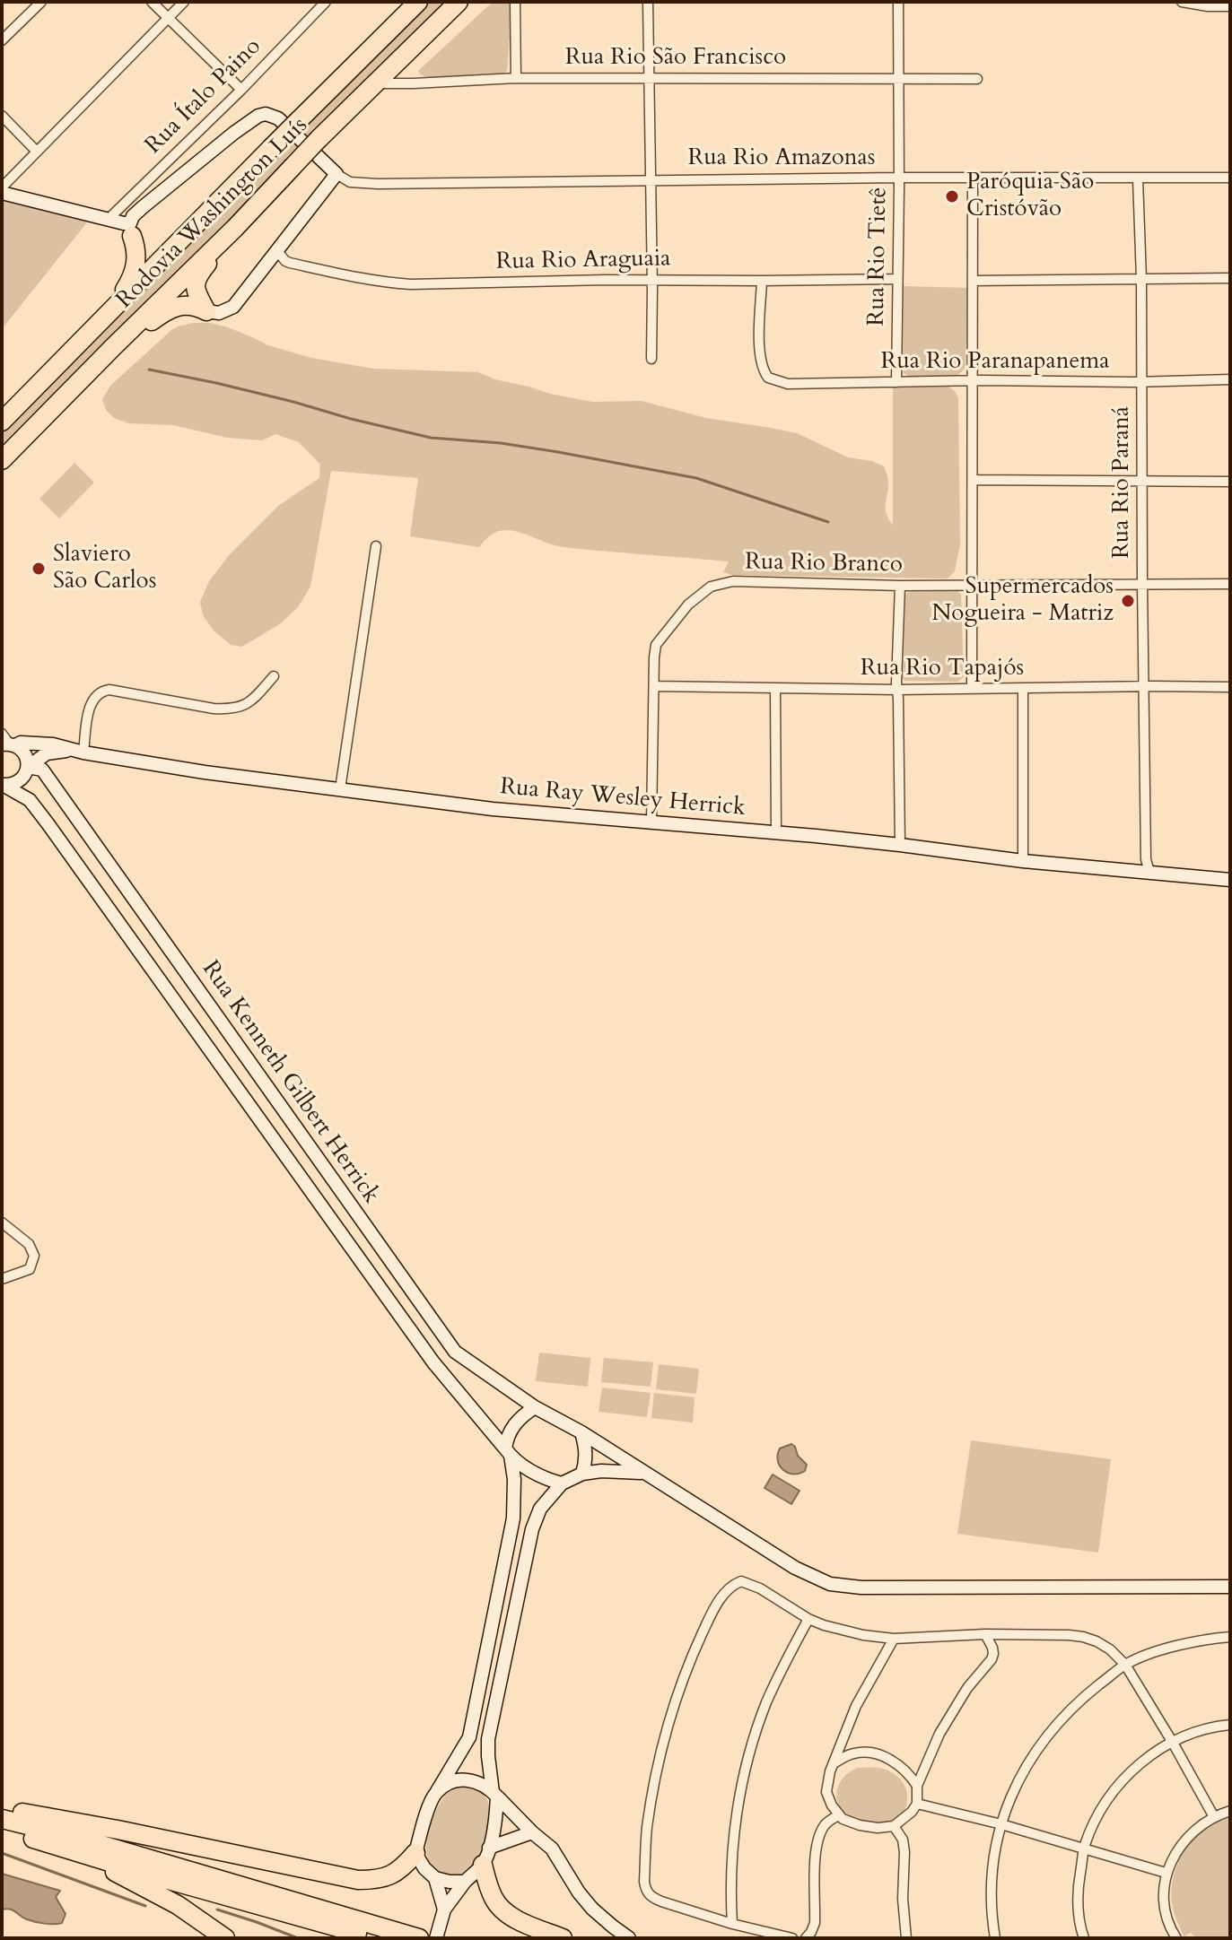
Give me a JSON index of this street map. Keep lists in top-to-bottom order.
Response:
{
  "streets": {
    "highway": ["Rodovia Washington Luís"],
    "street": [
      "Rua Rio São Francisco",
      "Rua Ítalo Paino",
      "Rua Rio Amazonas",
      "Rua Rio Tietê",
      "Rua Rio Araguaia",
      "Rua Rio Paranapanema",
      "Rua Rio Paraná",
      "Rua Rio Branco",
      "Rua Rio Tapajós",
      "Rua Ray Wesley Herrick",
      "Rua Kenneth Gilbert Herrick"
    ]
  },
  "crossings": [
    ["Rua Rio São Francisco", "Rodovia Washington Luís"],
    ["Rua Rio São Francisco", "Rua Rio Tietê"],
    ["Rua Rio Amazonas", "Rua Rio Tietê"],
    ["Rua Rio Amazonas", "Rua Rio Paraná"],
    ["Rua Rio Tietê", "Rua Rio Araguaia"],
    ["Rua Rio Tietê", "Rua Rio Paranapanema"],
    ["Rua Rio Araguaia", "Rua Rio Paranapanema"],
    ["Rua Rio Paranapanema", "Rua Rio Paraná"],
    ["Rua Rio Paraná", "Rua Rio Branco"],
    ["Rua Rio Paraná", "Rua Rio Tapajós"],
    ["Rua Rio Paraná", "Rua Ray Wesley Herrick"],
    ["Rua Rio Branco", "Rua Rio Tapajós"],
    ["Rua Rio Branco", "Rua Ray Wesley Herrick"]
  ],
  "places": ["Paróquia São Cristóvão", "Slaviero São Carlos", "Supermercados Nogueira - Matriz"]
}
